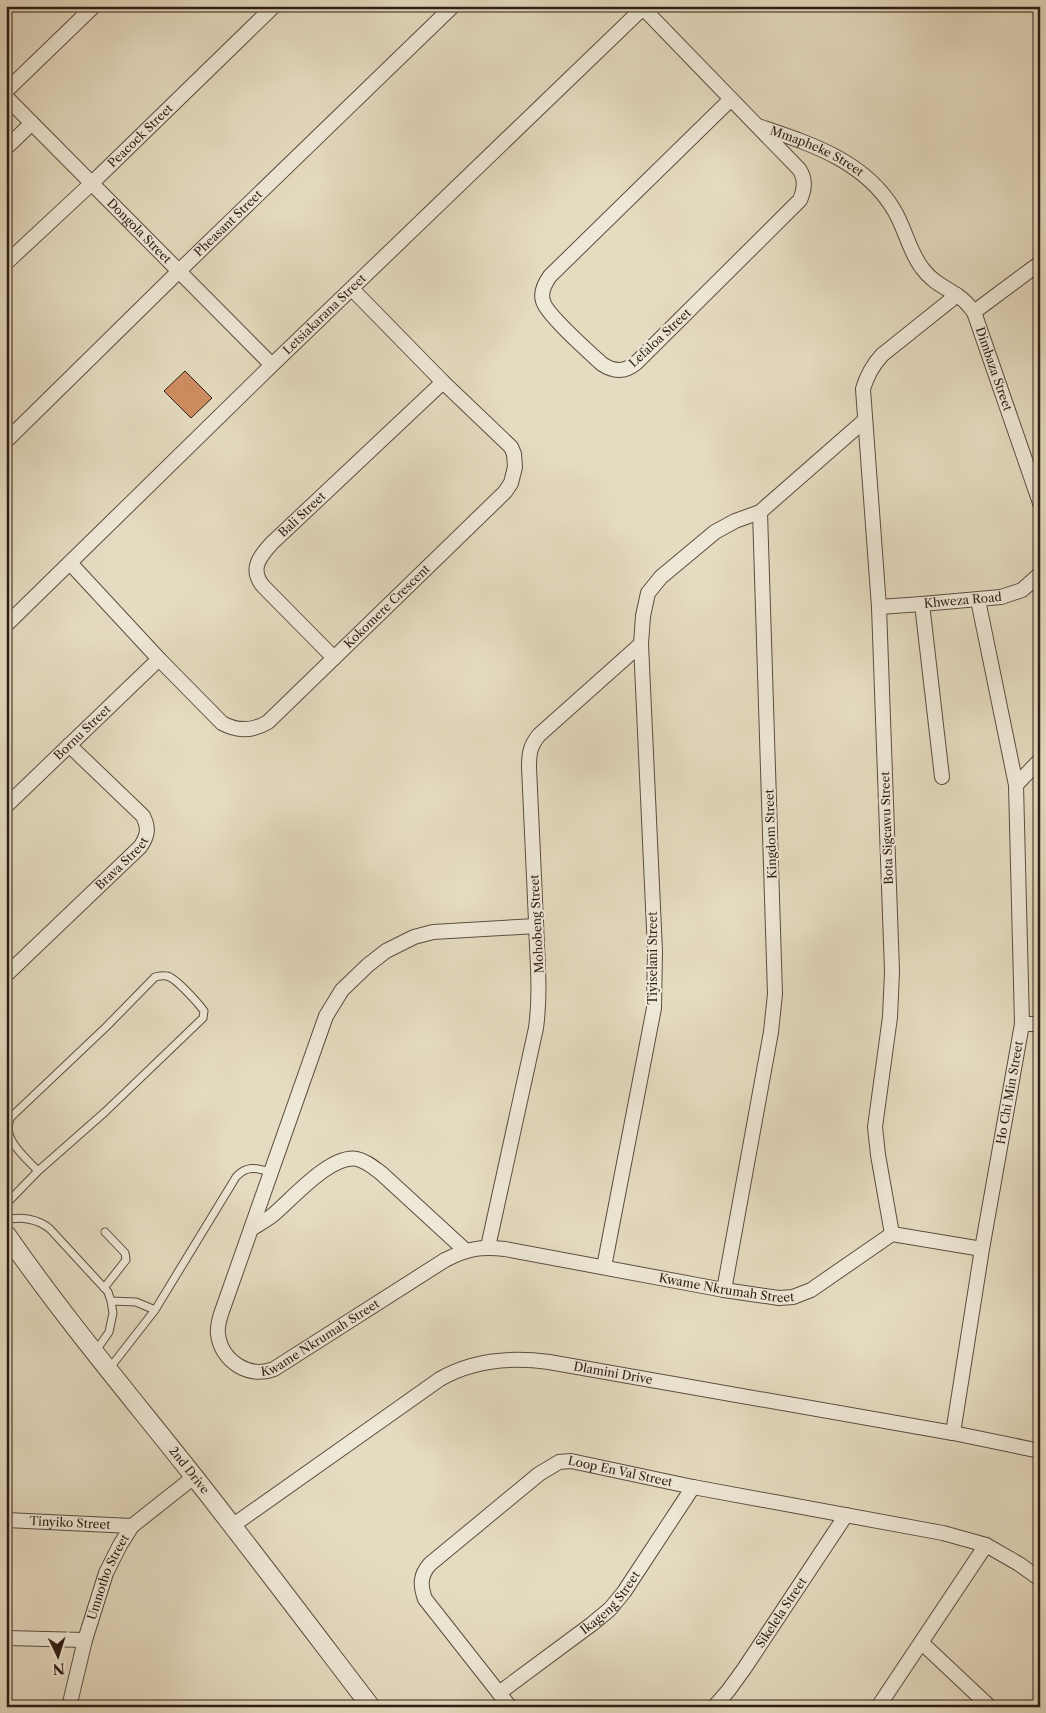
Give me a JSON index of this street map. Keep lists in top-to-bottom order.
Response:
{
  "streets": {
    "street": [
      "Peacock Street",
      "Mmapheke Street",
      "Pheasant Street",
      "Dongola Street",
      "Letsiakarana Street",
      "Lefaloa Street",
      "Dimbaza Street",
      "Bali Street",
      "Khweza Road",
      "Kokomere Crescent",
      "Bornu Street",
      "Bota Sigcawu Street",
      "Kingdom Street",
      "Brava Street",
      "Mohobeng Street",
      "Tiyiselani Street",
      "Ho Chi Min Street",
      "Kwame Nkrumah Street",
      "Dlamini Drive",
      "2nd Drive",
      "Loop En Val Street",
      "Tinyiko Street",
      "Umnotho Street",
      "Ikageng Street",
      "Sikelela Street"
    ]
  },
  "crossings": [
    ["Peacock Street", "Dongola Street"],
    ["Mmapheke Street", "Letsiakarana Street"],
    ["Mmapheke Street", "Lefaloa Street"],
    ["Mmapheke Street", "Dimbaza Street"],
    ["Mmapheke Street", "Bota Sigcawu Street"],
    ["Pheasant Street", "Dongola Street"],
    ["Dongola Street", "Letsiakarana Street"],
    ["Letsiakarana Street", "Kokomere Crescent"],
    ["Bali Street", "Kokomere Crescent"],
    ["Khweza Road", "Bota Sigcawu Street"],
    ["Khweza Road", "Ho Chi Min Street"],
    ["Kokomere Crescent", "Bornu Street"],
    ["Bornu Street", "Brava Street"],
    ["Bota Sigcawu Street", "Kwame Nkrumah Street"],
    ["Kingdom Street", "Tiyiselani Street"],
    ["Kingdom Street", "Kwame Nkrumah Street"],
    ["Mohobeng Street", "Tiyiselani Street"],
    ["Mohobeng Street", "Kwame Nkrumah Street"],
    ["Tiyiselani Street", "Kwame Nkrumah Street"],
    ["Ho Chi Min Street", "Dlamini Drive"],
    ["Dlamini Drive", "2nd Drive"],
    ["2nd Drive", "Umnotho Street"],
    ["Loop En Val Street", "Ikageng Street"],
    ["Loop En Val Street", "Sikelela Street"],
    ["Tinyiko Street", "Umnotho Street"]
  ],
  "north": "bottom"
}
